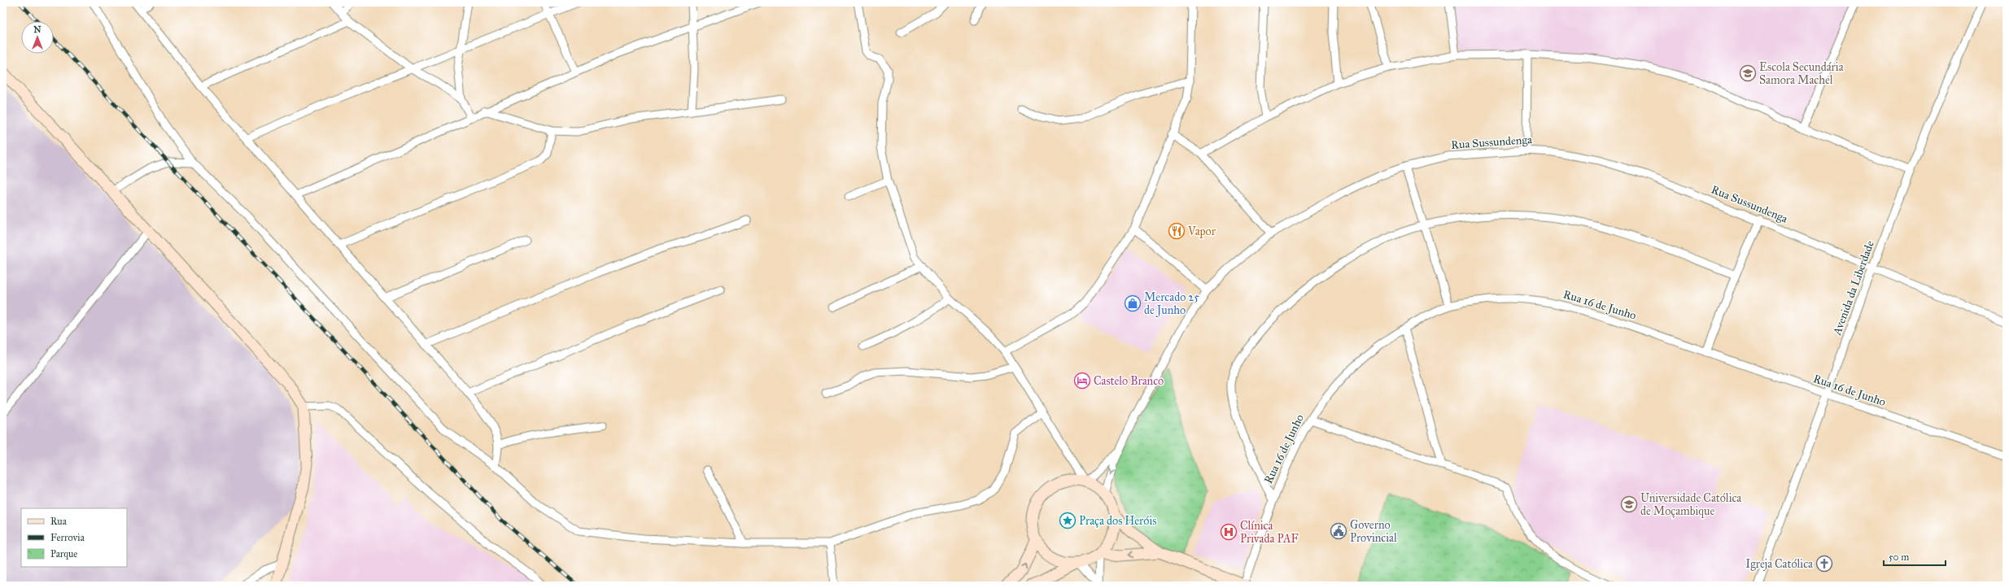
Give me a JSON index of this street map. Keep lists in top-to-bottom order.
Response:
{
  "streets": {
    "street": ["Rua Sussundenga", "Avenida da Liberdade", "Rua 16 de Junho"]
  },
  "crossings": [
    ["Rua Sussundenga", "Avenida da Liberdade"],
    ["Avenida da Liberdade", "Rua 16 de Junho"]
  ],
  "places": {
    "school or university": ["Escola Secundária Samora Machel", "Universidade Católica de Moçambique"],
    "restaurant": ["Vapor"],
    "shop": ["Mercado 25 de Junho"],
    "hotel": ["Castelo Branco"],
    "place": ["Praça dos Heróis"],
    "public building": ["Governo Provincial"],
    "hospital": ["Clínica Privada PAF"],
    "church": ["Igreja Católica"]
  },
  "legend": ["Rua", "Ferrovia", "Parque"],
  "scale_bar": "50 m",
  "north": "top"
}
